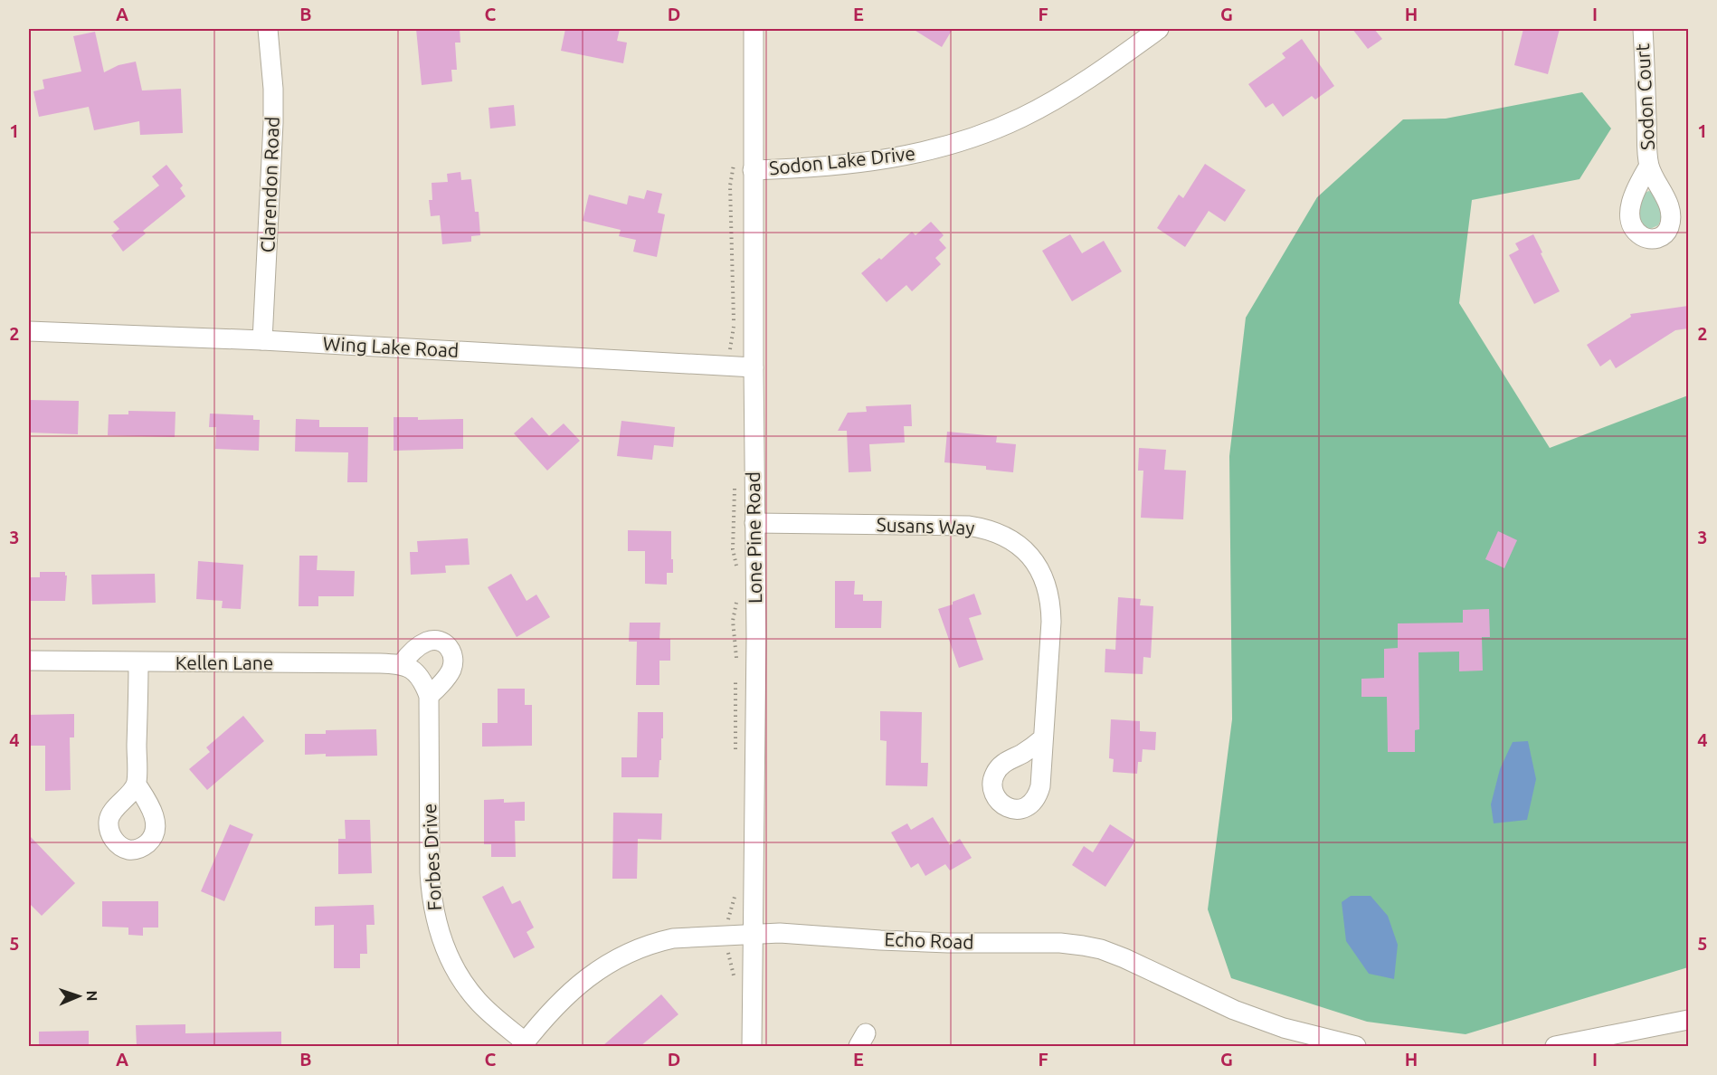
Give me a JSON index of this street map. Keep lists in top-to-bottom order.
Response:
{
  "streets": {
    "street": [
      "Sodon Court",
      "Sodon Lake Drive",
      "Clarendon Road",
      "Wing Lake Road",
      "Susans Way",
      "Lone Pine Road",
      "Kellen Lane",
      "Forbes Drive",
      "Echo Road"
    ]
  },
  "crossings": [
    ["Sodon Lake Drive", "Lone Pine Road"],
    ["Clarendon Road", "Wing Lake Road"],
    ["Wing Lake Road", "Lone Pine Road"],
    ["Susans Way", "Lone Pine Road"],
    ["Lone Pine Road", "Echo Road"],
    ["Kellen Lane", "Forbes Drive"],
    ["Forbes Drive", "Echo Road"]
  ],
  "north": "right",
  "grid": {
    "columns": [
      "A",
      "B",
      "C",
      "D",
      "E",
      "F",
      "G",
      "H",
      "I"
    ],
    "rows": [
      "1",
      "2",
      "3",
      "4",
      "5"
    ]
  }
}
